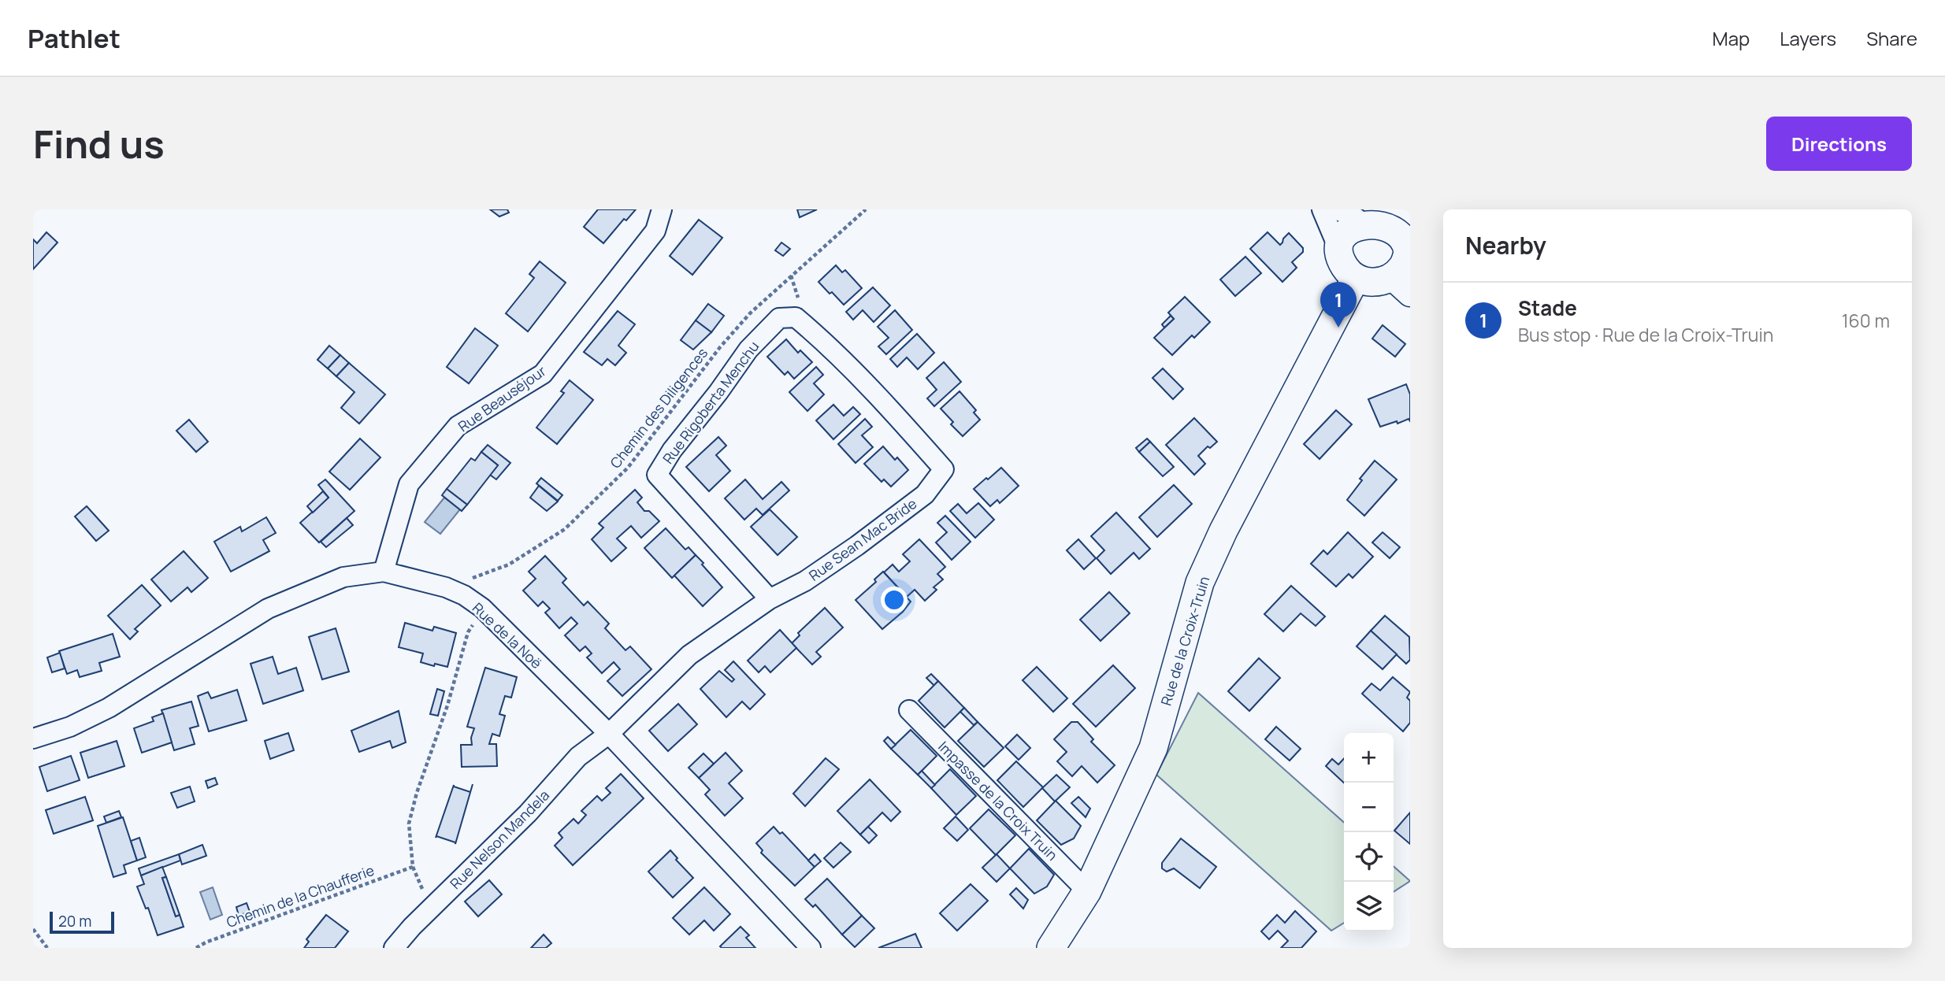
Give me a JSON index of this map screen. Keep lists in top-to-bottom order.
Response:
{
  "streets": {
    "main road": ["Rue de la Croix-Truin"],
    "street": [
      "Rue Beauséjour",
      "Rue Rigoberta Menchu",
      "Rue Sean Mac Bride",
      "Rue de la Noë",
      "Impasse de la Croix Truin",
      "Rue Nelson Mandela"
    ],
    "path": ["Chemin des Diligences", "Chemin de la Chaufferie"]
  },
  "crossings": [
    ["Rue Beauséjour", "Rue de la Noë"],
    ["Rue Rigoberta Menchu", "Rue Sean Mac Bride"],
    ["Chemin des Diligences", "Rue de la Noë"],
    ["Rue Sean Mac Bride", "Rue de la Noë"],
    ["Rue Sean Mac Bride", "Rue Nelson Mandela"],
    ["Rue de la Noë", "Rue Nelson Mandela"],
    ["Rue de la Croix-Truin", "Impasse de la Croix Truin"]
  ],
  "scale_bar": "20 m",
  "page": {
    "header": "Pathlet",
    "nav": ["Map", "Layers", "Share"],
    "buttons": "Directions",
    "title": "Find us",
    "heading": "Nearby",
    "list": [
      {
        "mark": "1",
        "name": "Stade",
        "note": "Bus stop · Rue de la Croix-Truin",
        "value": "160 m"
      }
    ],
    "pins": "1",
    "map_buttons": ["+", "−"],
    "scale": "20 m"
  }
}
